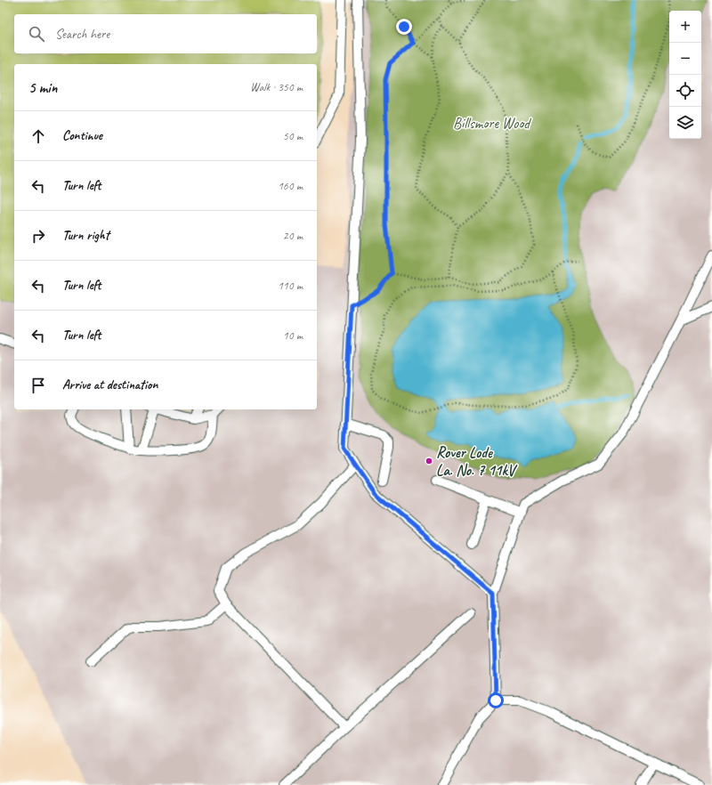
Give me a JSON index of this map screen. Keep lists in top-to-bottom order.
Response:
{
  "parks": ["Billsmore Wood"],
  "places": ["Rover Lode La. No. 7 11kV"],
  "page": {
    "map_buttons": ["+", "−"],
    "search": "Search here",
    "heading": ["5 min", "Walk · 350 m"],
    "list": [
      ["Continue", "50 m"],
      ["Turn left", "160 m"],
      ["Turn right", "20 m"],
      ["Turn left", "110 m"],
      ["Turn left", "10 m"],
      "Arrive at destination"
    ]
  }
}
